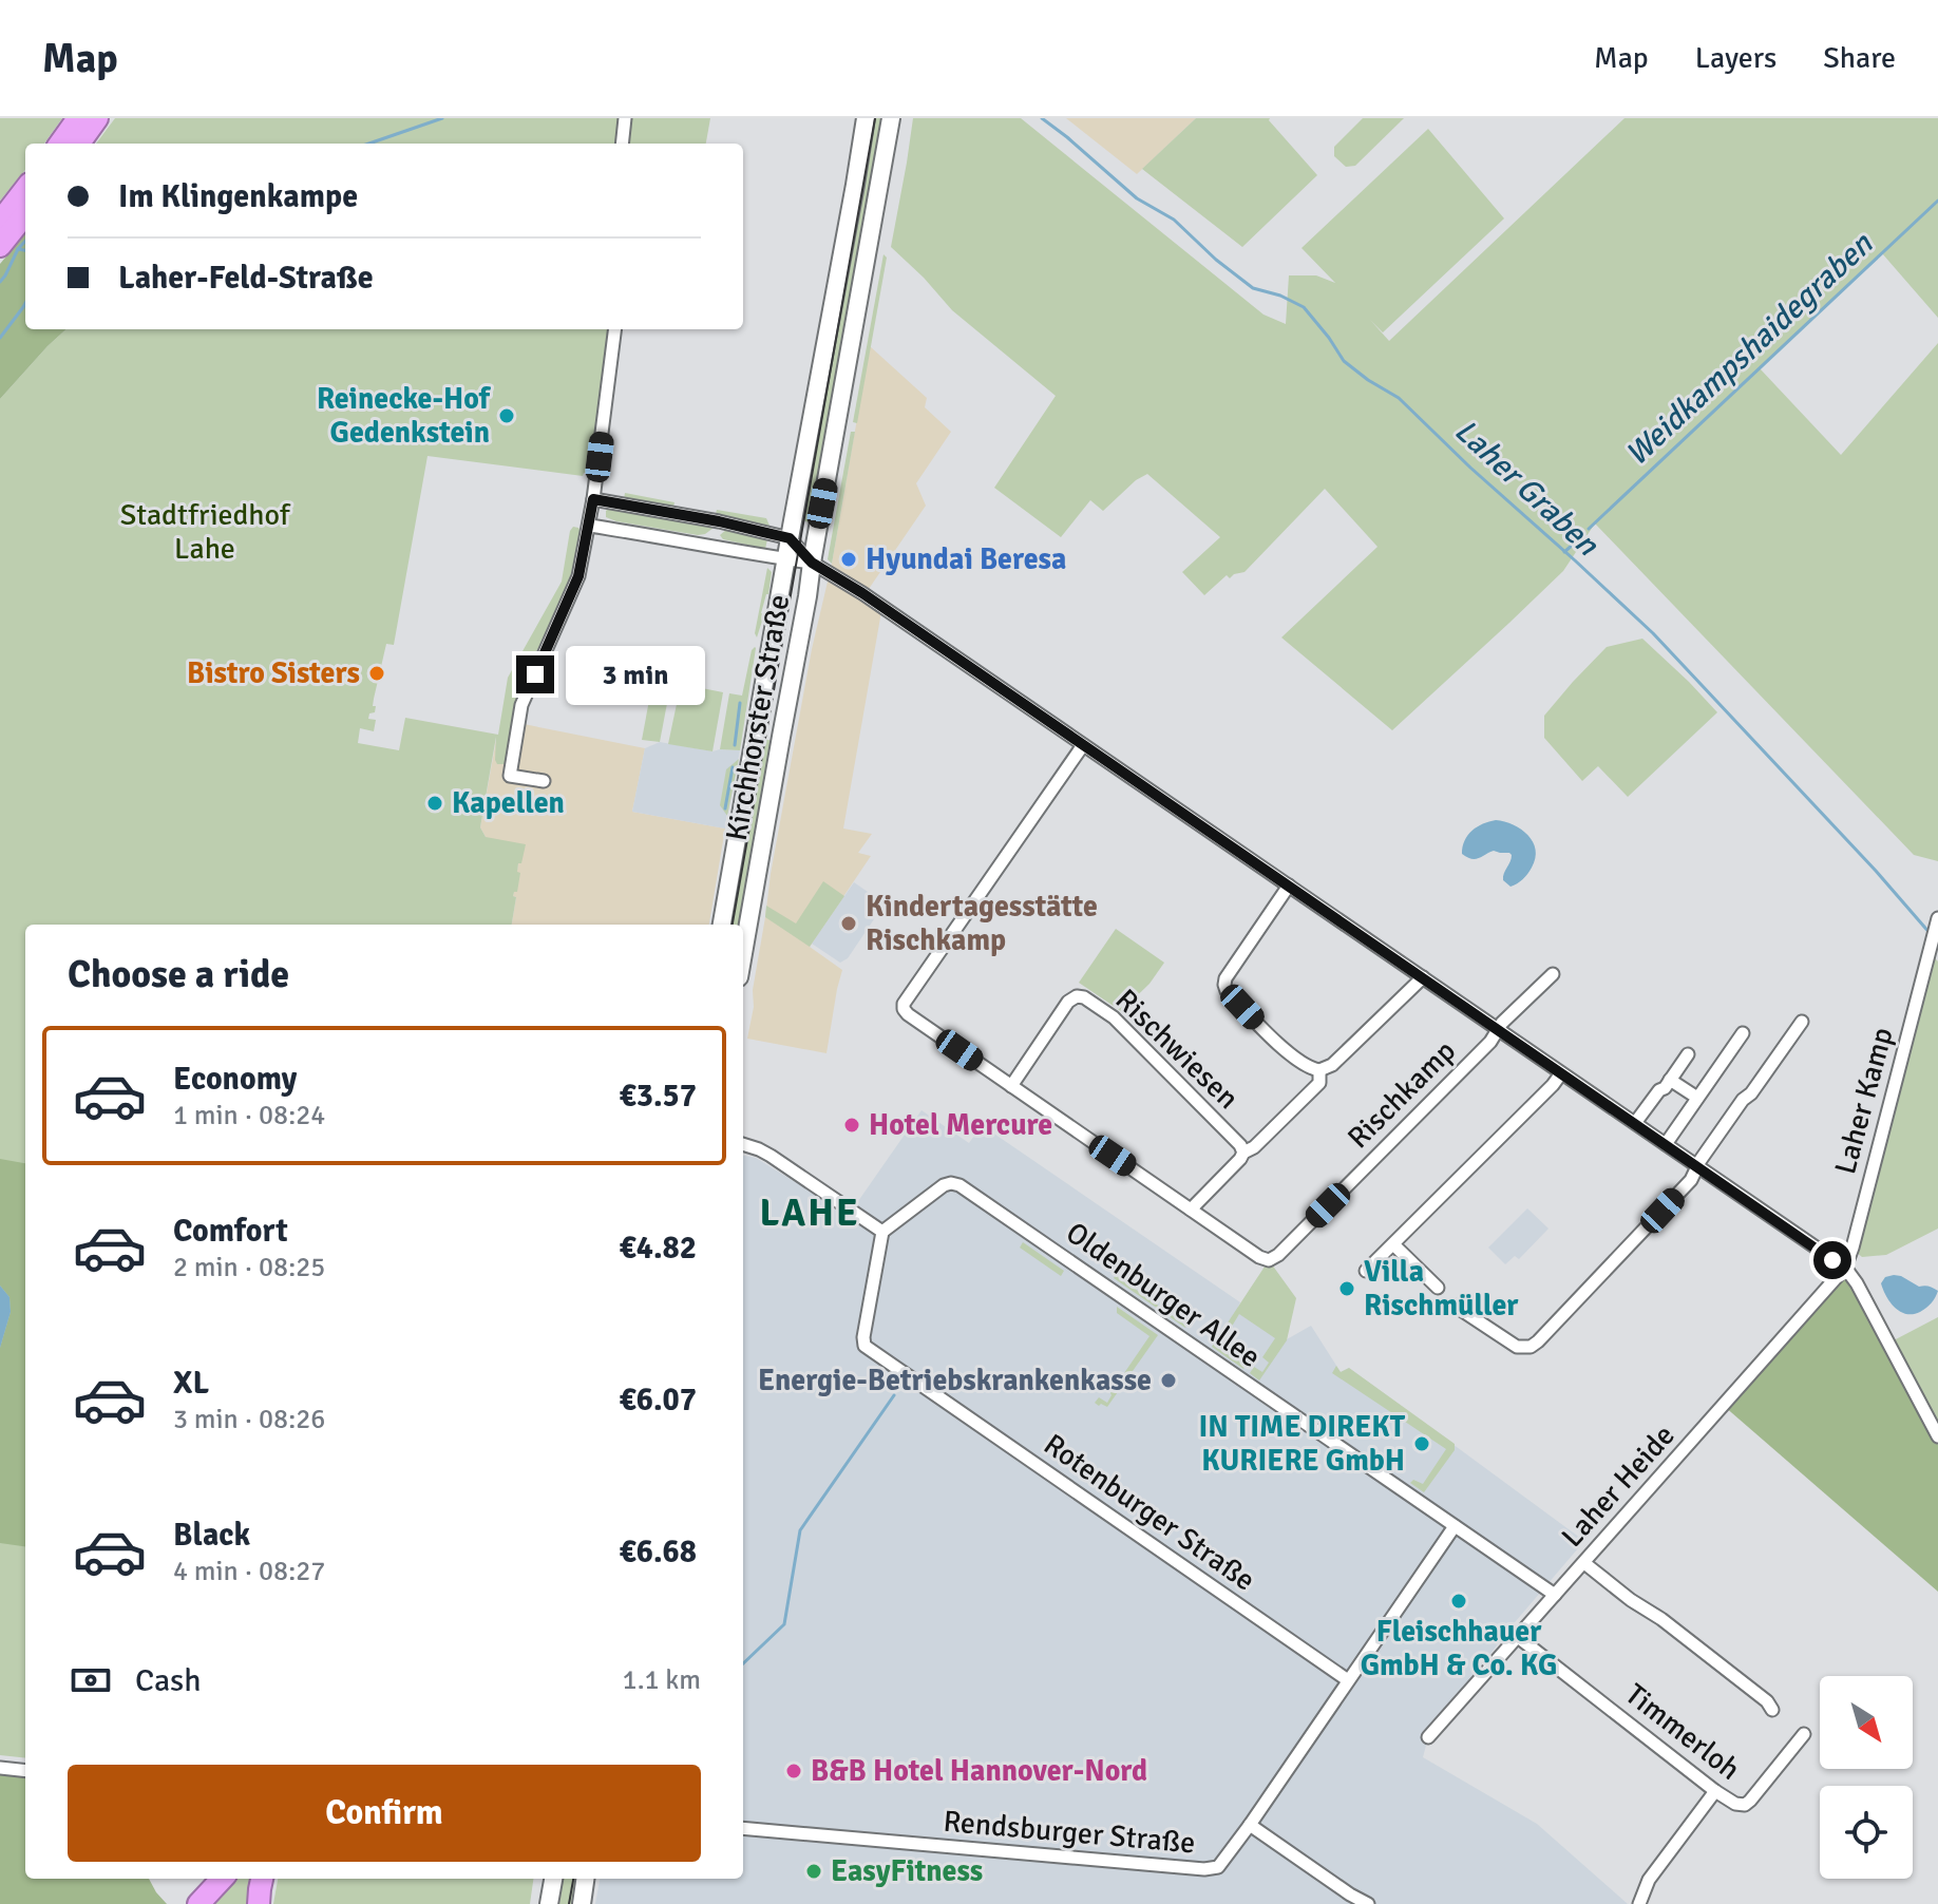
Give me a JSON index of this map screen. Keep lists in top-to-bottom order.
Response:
{
  "streets": {
    "main road": ["Kirchhorster Straße"],
    "street": [
      "Rischwiesen",
      "Rischkamp",
      "Laher Kamp",
      "Oldenburger Allee",
      "Laher Heide",
      "Rotenburger Straße",
      "Timmerloh",
      "Rendsburger Straße"
    ]
  },
  "crossings": [
    ["Rischwiesen", "Rischkamp"],
    ["Laher Kamp", "Laher Heide"],
    ["Oldenburger Allee", "Laher Heide"],
    ["Oldenburger Allee", "Rotenburger Straße"],
    ["Laher Heide", "Timmerloh"],
    ["Rotenburger Straße", "Rendsburger Straße"]
  ],
  "districts": ["LAHE"],
  "water": ["Weidkampshaidegraben", "Laher Graben"],
  "parks": ["Stadtfriedhof Lahe"],
  "places": [
    "Reinecke-Hof Gedenkstein",
    "Hyundai Beresa",
    "Bistro Sisters",
    "Kapellen",
    "Kindertagesstätte Rischkamp",
    "Hotel Mercure",
    "Villa Rischmüller",
    "Energie-Betriebskrankenkasse",
    "IN TIME DIREKT KURIERE GmbH",
    "Fleischhauer GmbH & Co. KG",
    "B&B Hotel Hannover-Nord",
    "EasyFitness"
  ],
  "north": "bottom right",
  "page": {
    "header": "Map",
    "nav": ["Map", "Layers", "Share"],
    "banner": ["Im Klingenkampe", "Laher-Feld-Straße"],
    "bubble": "3 min",
    "heading": "Choose a ride",
    "list": [
      {
        "name": "Economy",
        "note": "1 min · 08:24",
        "value": "€3.57"
      },
      {
        "name": "Comfort",
        "note": "2 min · 08:25",
        "value": "€4.82"
      },
      {
        "name": "XL",
        "note": "3 min · 08:26",
        "value": "€6.07"
      },
      {
        "name": "Black",
        "note": "4 min · 08:27",
        "value": "€6.68"
      }
    ],
    "pay": ["Cash", "1.1 km"],
    "buttons": "Confirm"
  }
}
